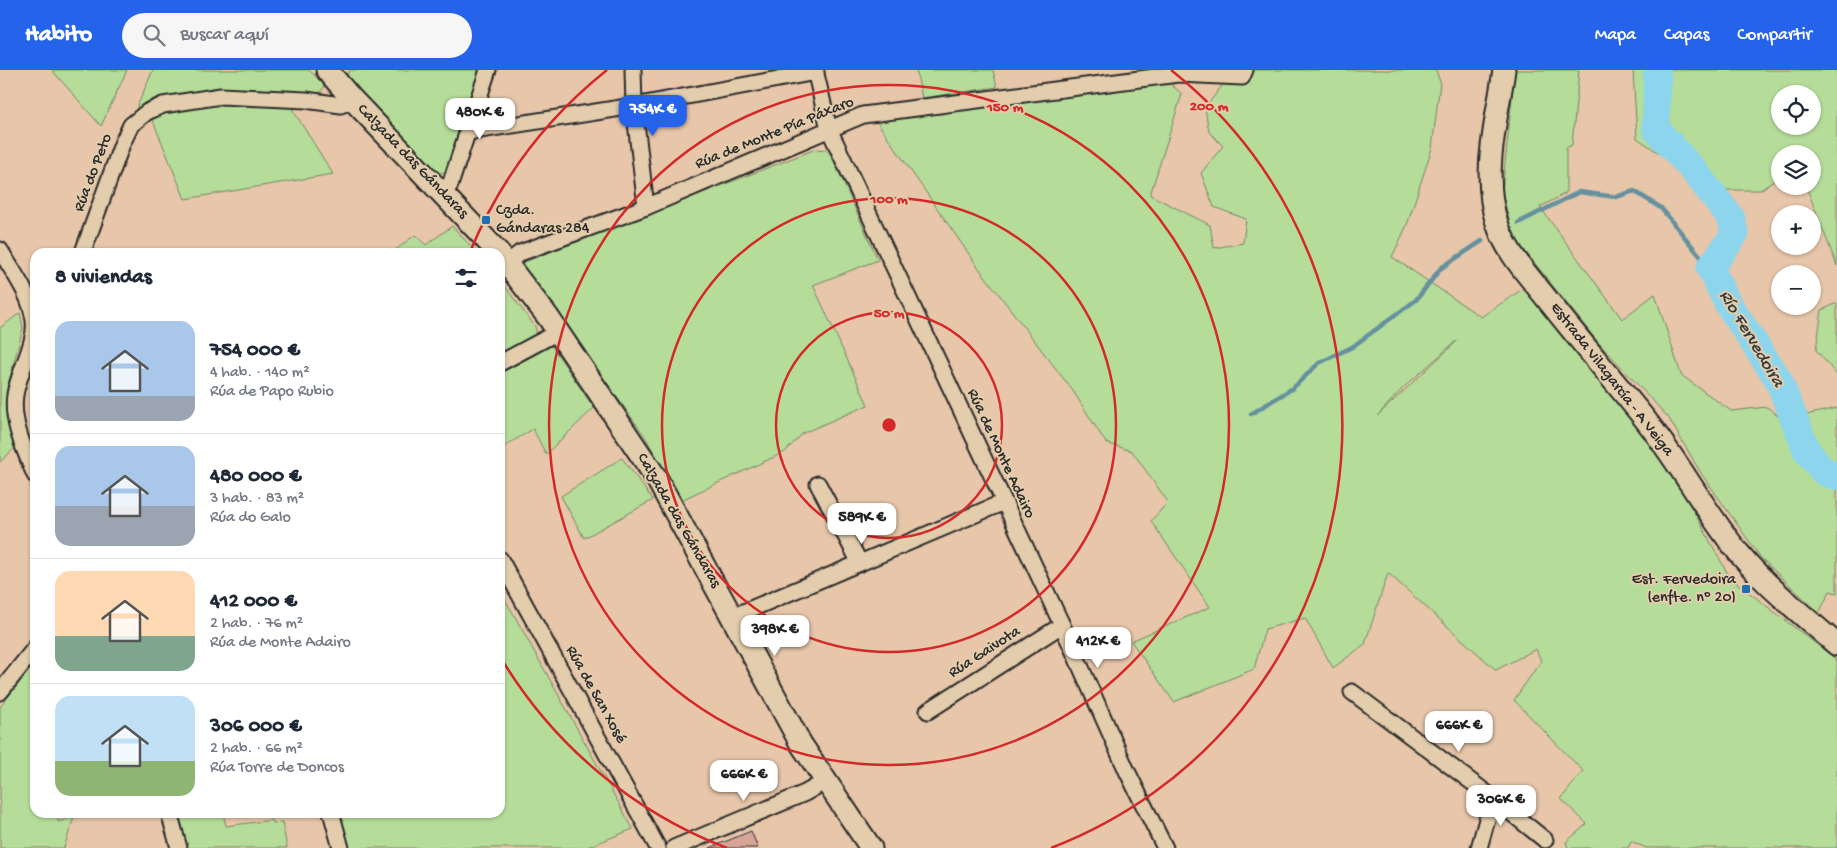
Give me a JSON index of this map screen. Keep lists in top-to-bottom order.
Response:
{
  "streets": {
    "main road": ["Calzada das Gándaras", "Estrada Vilagarcía - A Veiga"],
    "street": [
      "Rúa de Monte Pía Páxaro",
      "Rúa do Peto",
      "Rúa de Monte Adairo",
      "Rúa Gaivota",
      "Rúa de San Xosé"
    ]
  },
  "crossings": [
    ["Rúa de Monte Pía Páxaro", "Rúa de Monte Adairo"],
    ["Calzada das Gándaras", "Rúa do Peto"],
    ["Rúa de Monte Adairo", "Rúa Gaivota"]
  ],
  "water": ["Río Fervedoira"],
  "places": {
    "transit": ["Czda. Gándaras 284", "Est. Fervedoira (enfte. nº 20)"]
  },
  "page": {
    "header": "Habito",
    "search": "Buscar aquí",
    "nav": ["Mapa", "Capas", "Compartir"],
    "map_buttons": ["+", "−"],
    "price": [
      "754K €",
      "480K €",
      "589K €",
      "398K €",
      "412K €",
      "666K €",
      "666K €",
      "306K €"
    ],
    "heading": "8 viviendas",
    "list": [
      {
        "name": "754 000 €",
        "note": "4 hab. · 140 m² · Rúa de Papo Rubio"
      },
      {
        "name": "480 000 €",
        "note": "3 hab. · 83 m² · Rúa do Galo"
      },
      {
        "name": "412 000 €",
        "note": "2 hab. · 76 m² · Rúa de Monte Adairo"
      },
      {
        "name": "306 000 €",
        "note": "2 hab. · 66 m² · Rúa Torre de Doncos"
      }
    ]
  },
  "rings": [
    "200 m",
    "150 m",
    "100 m",
    "50 m"
  ]
}
